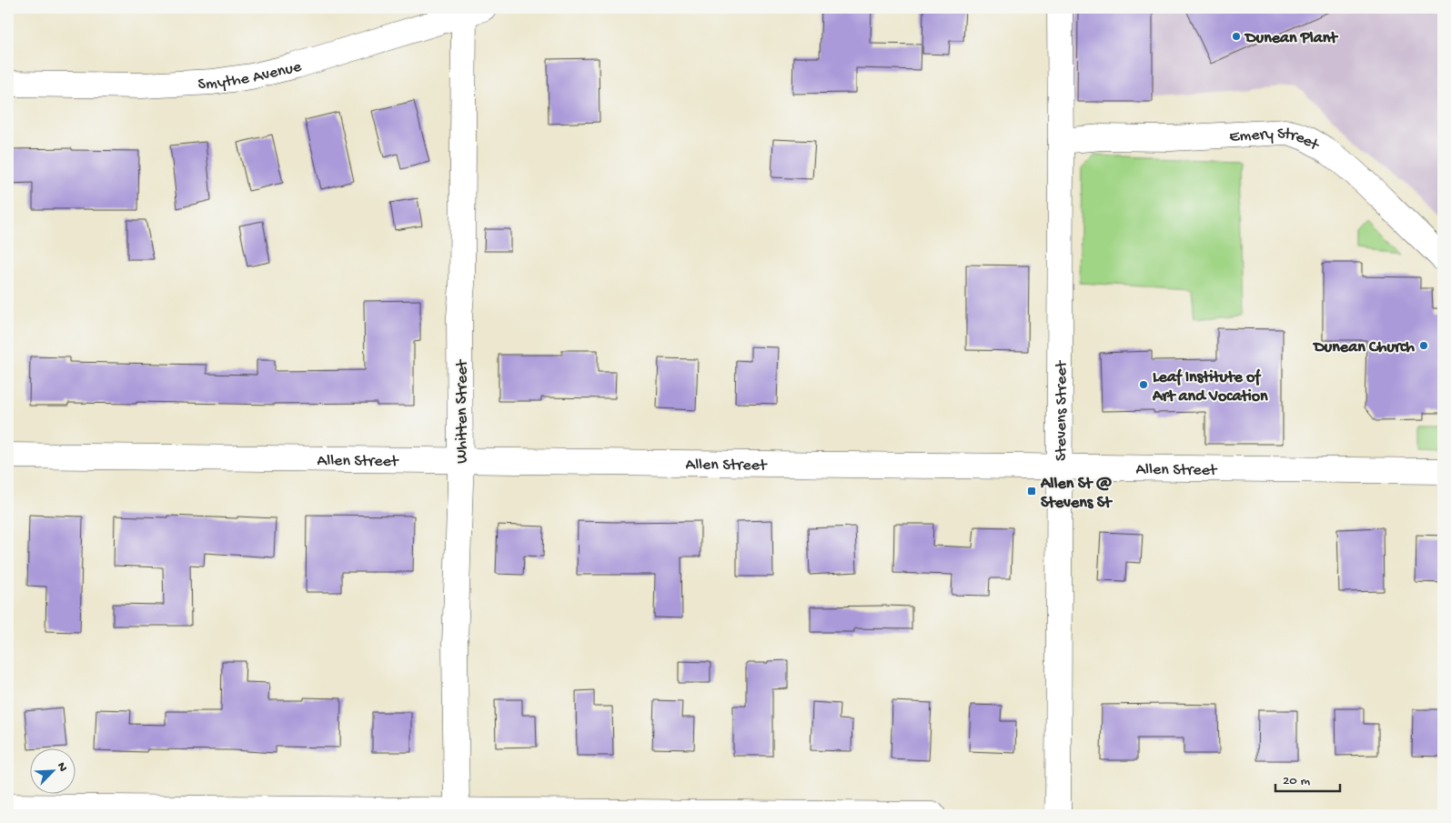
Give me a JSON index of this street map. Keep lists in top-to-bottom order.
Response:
{
  "streets": {
    "street": [
      "Smythe Avenue",
      "Emery Street",
      "Whitten Street",
      "Stevens Street",
      "Allen Street"
    ]
  },
  "crossings": [
    ["Smythe Avenue", "Whitten Street"],
    ["Emery Street", "Stevens Street"],
    ["Whitten Street", "Allen Street"],
    ["Stevens Street", "Allen Street"]
  ],
  "places": {
    "other": ["Dunean Plant", "Dunean Church", "Leaf Institute of Art and Vocation"],
    "transit": ["Allen St @ Stevens St"]
  },
  "scale_bar": "20 m",
  "north": "top right"
}
